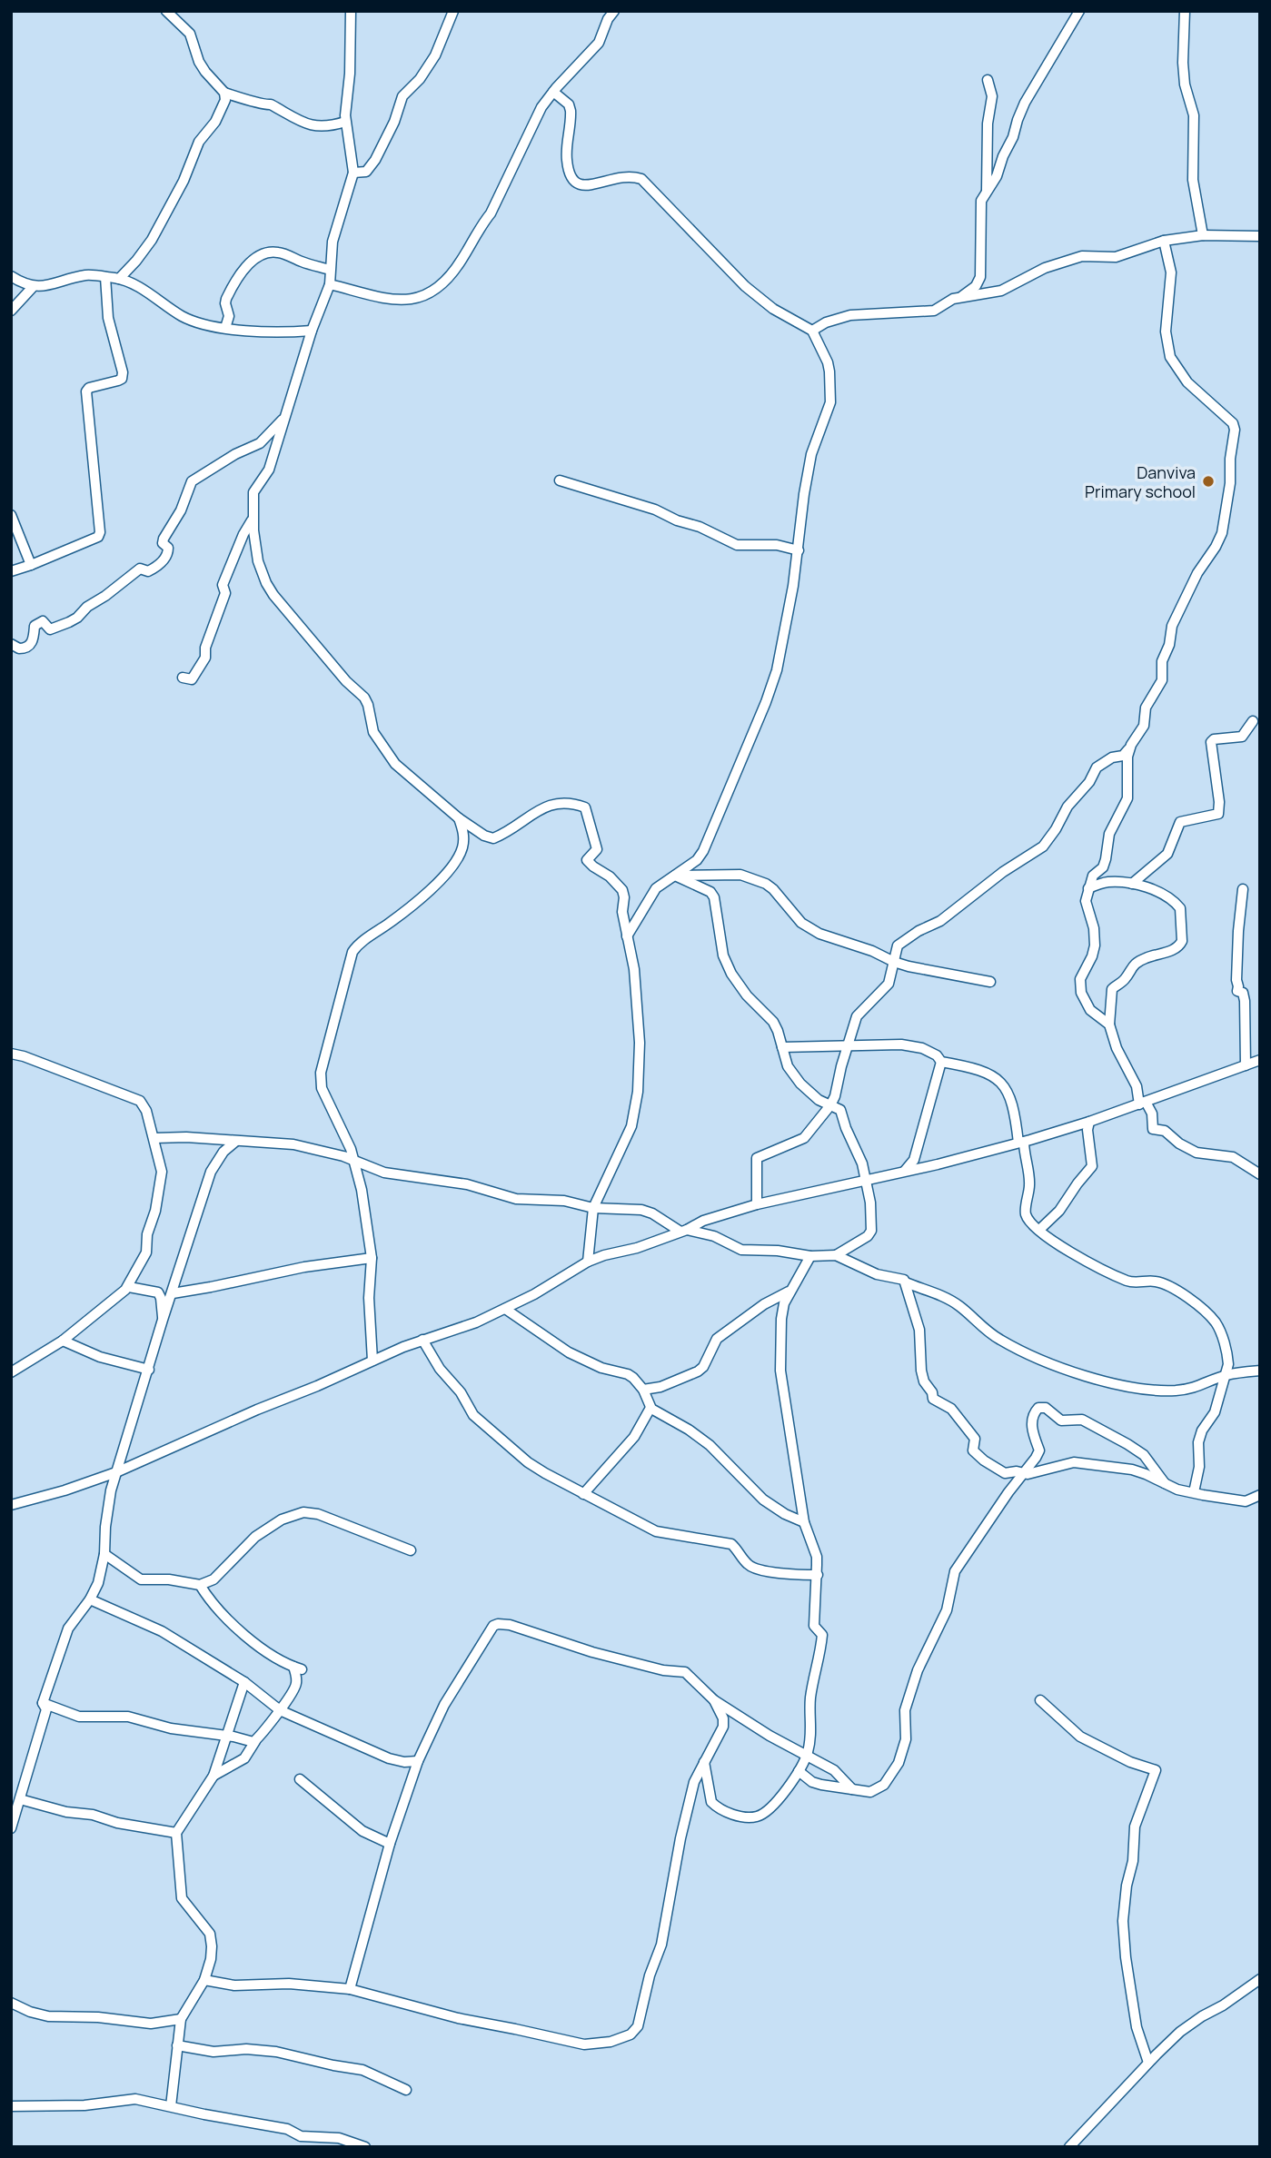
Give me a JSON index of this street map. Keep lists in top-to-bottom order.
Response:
{
  "places": ["Danviva Primary school"]
}
